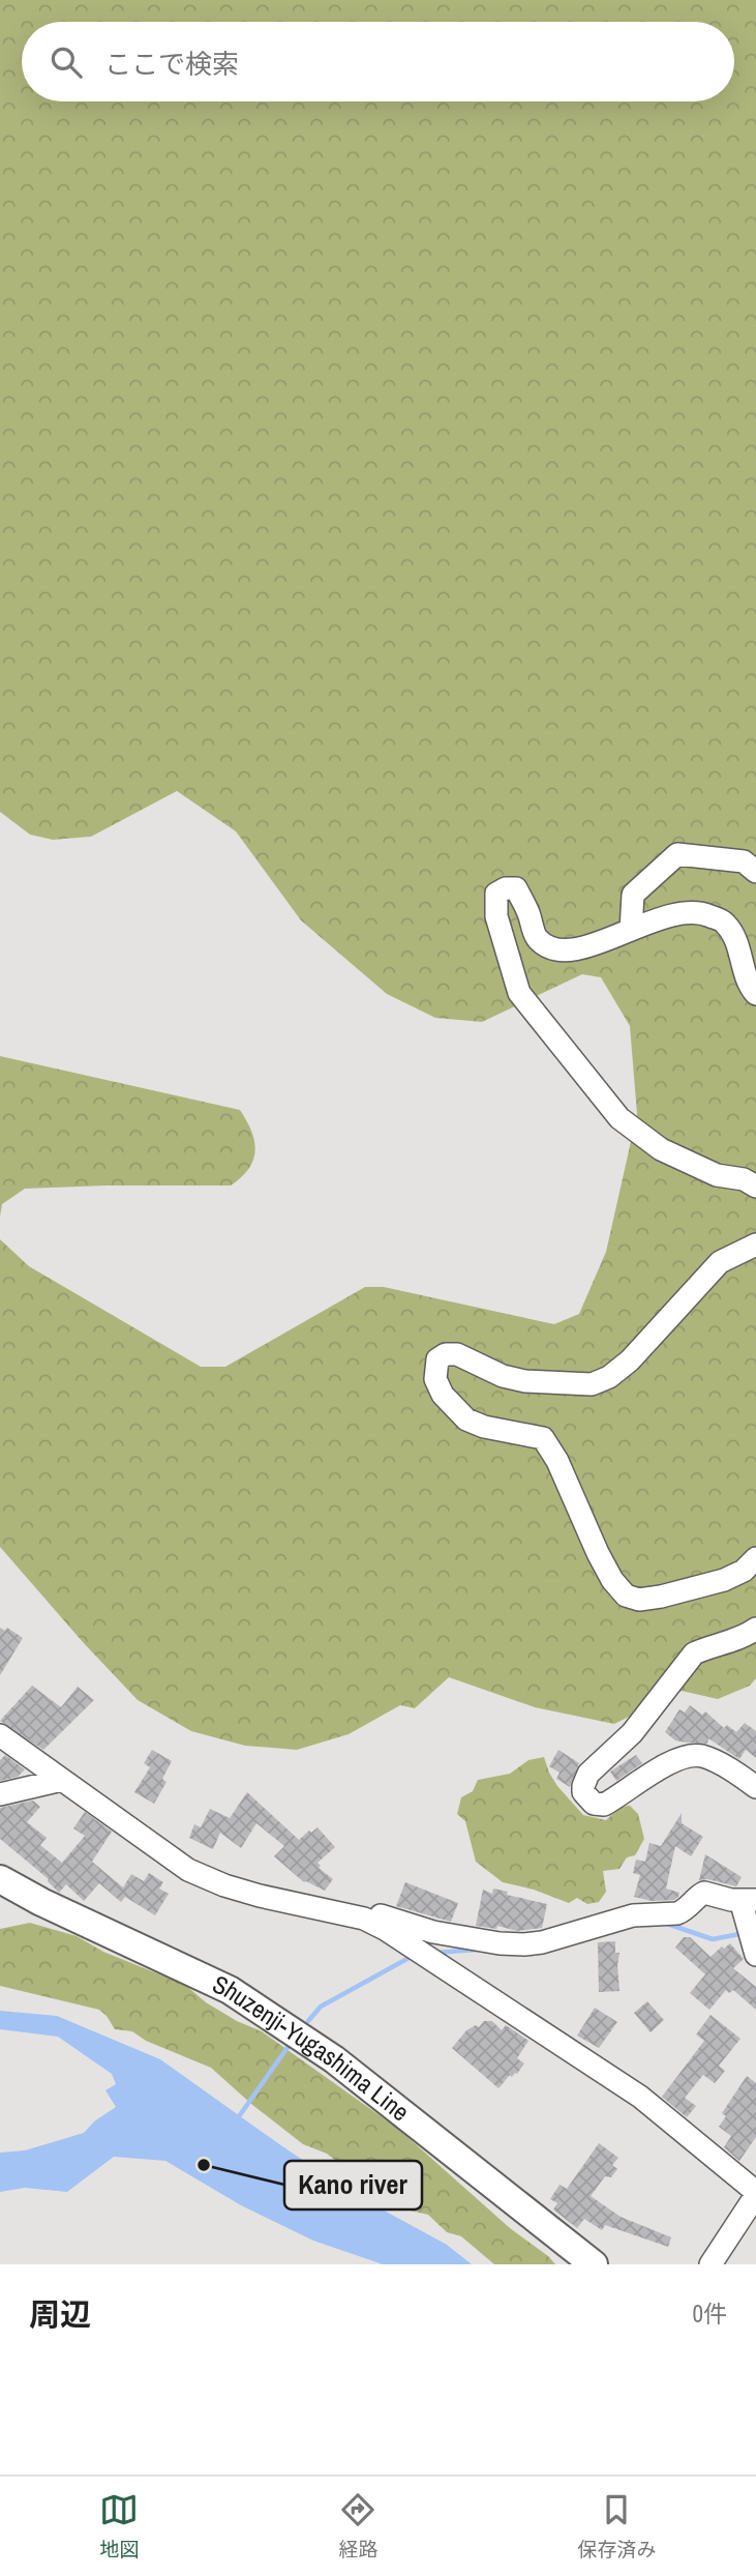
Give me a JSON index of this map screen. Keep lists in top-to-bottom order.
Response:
{
  "streets": {
    "main road": ["Shuzenji-Yugashima Line"]
  },
  "places": ["Kano river"],
  "page": {
    "search": "ここで検索",
    "heading": ["周辺", "0件"],
    "nav": ["地図", "経路", "保存済み"]
  }
}
